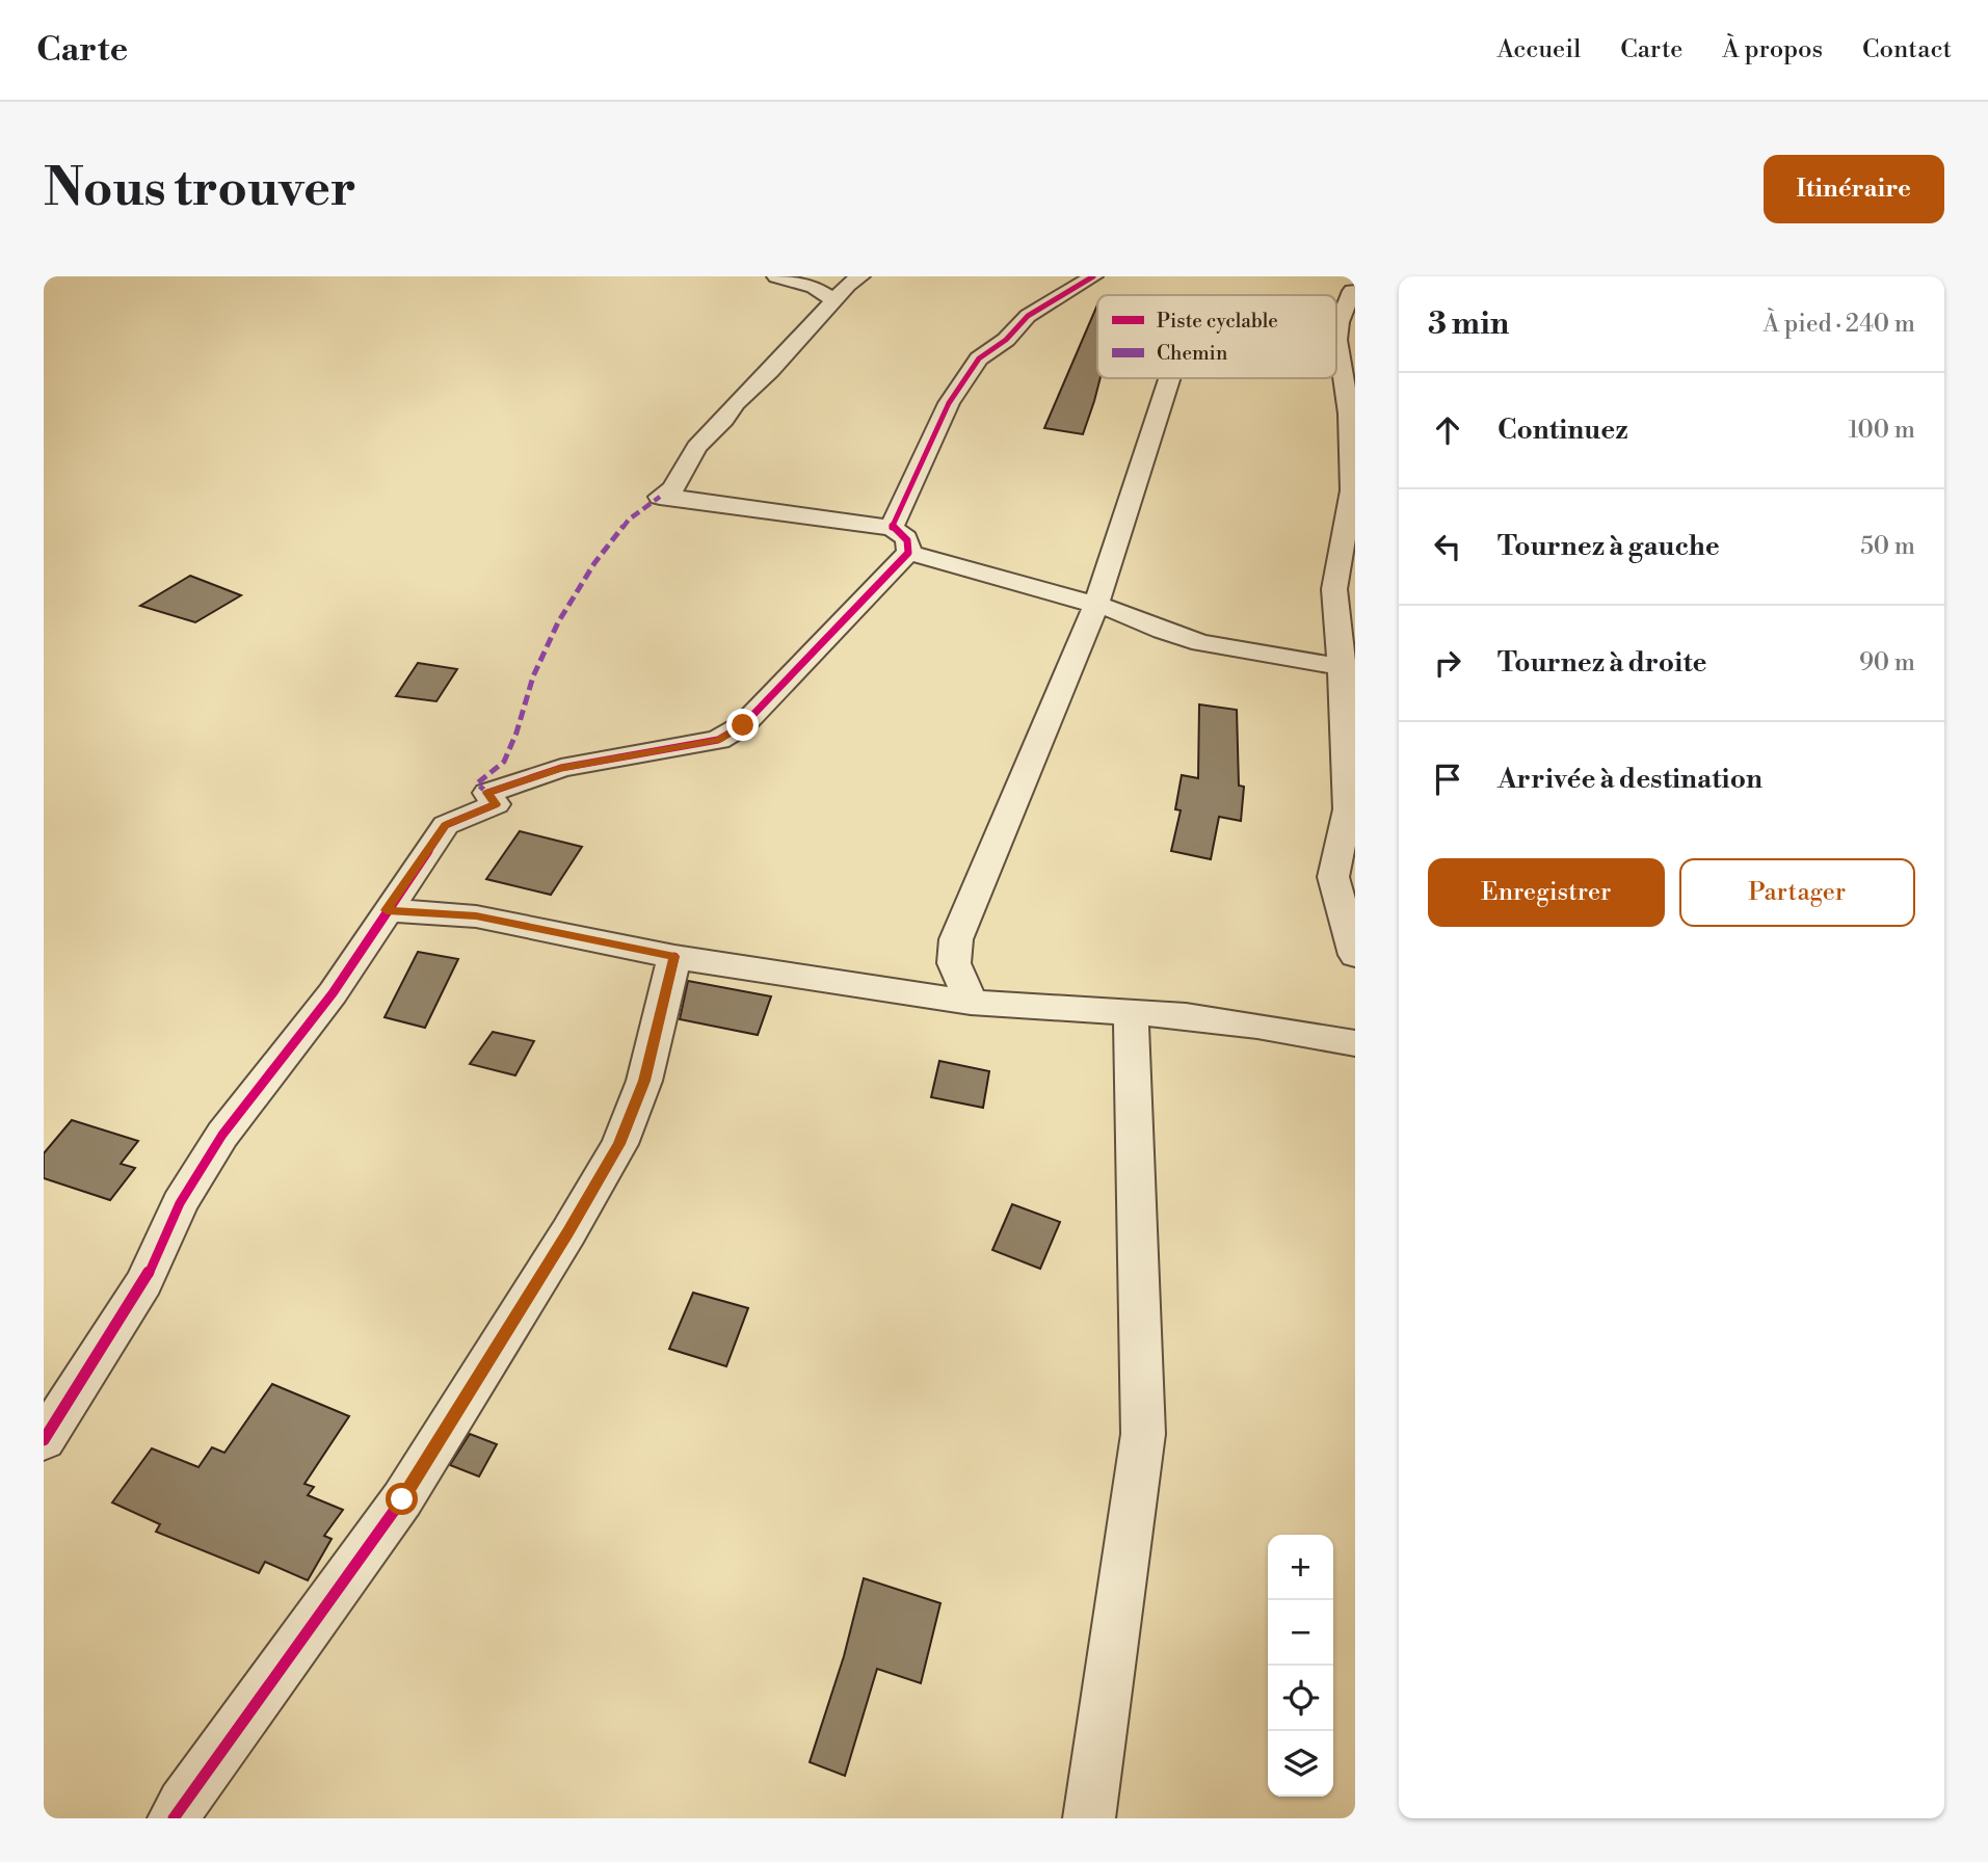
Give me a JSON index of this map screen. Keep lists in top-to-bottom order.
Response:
{
  "legend": ["Piste cyclable", "Chemin"],
  "page": {
    "header": "Carte",
    "nav": [
      "Accueil",
      "Carte",
      "À propos",
      "Contact"
    ],
    "buttons": [
      "Itinéraire",
      ["Enregistrer", "Partager"]
    ],
    "title": "Nous trouver",
    "heading": ["3 min", "À pied · 240 m"],
    "list": [
      ["Continuez", "100 m"],
      ["Tournez à gauche", "50 m"],
      ["Tournez à droite", "90 m"],
      "Arrivée à destination"
    ],
    "map_buttons": ["+", "−"]
  }
}
